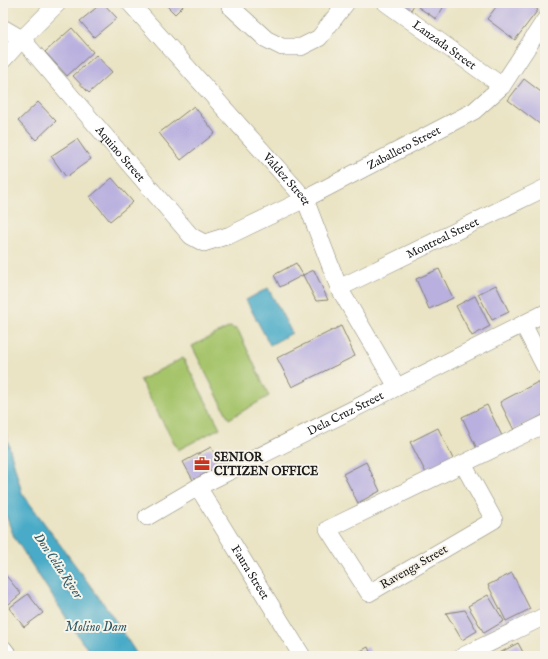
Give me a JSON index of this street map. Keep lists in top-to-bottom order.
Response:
{
  "streets": {
    "street": [
      "Lanzada Street",
      "Zaballero Street",
      "Aquino Street",
      "Valdez Street",
      "Montreal Street",
      "Dela Cruz Street",
      "Ravenga Street",
      "Faura Street"
    ]
  },
  "crossings": [
    ["Lanzada Street", "Zaballero Street"],
    ["Zaballero Street", "Aquino Street"],
    ["Zaballero Street", "Valdez Street"],
    ["Valdez Street", "Montreal Street"],
    ["Valdez Street", "Dela Cruz Street"],
    ["Dela Cruz Street", "Faura Street"]
  ],
  "water": ["Don Celia River", "Molino Dam"],
  "places": {
    "office": ["SENIOR CITIZEN OFFICE"]
  }
}
